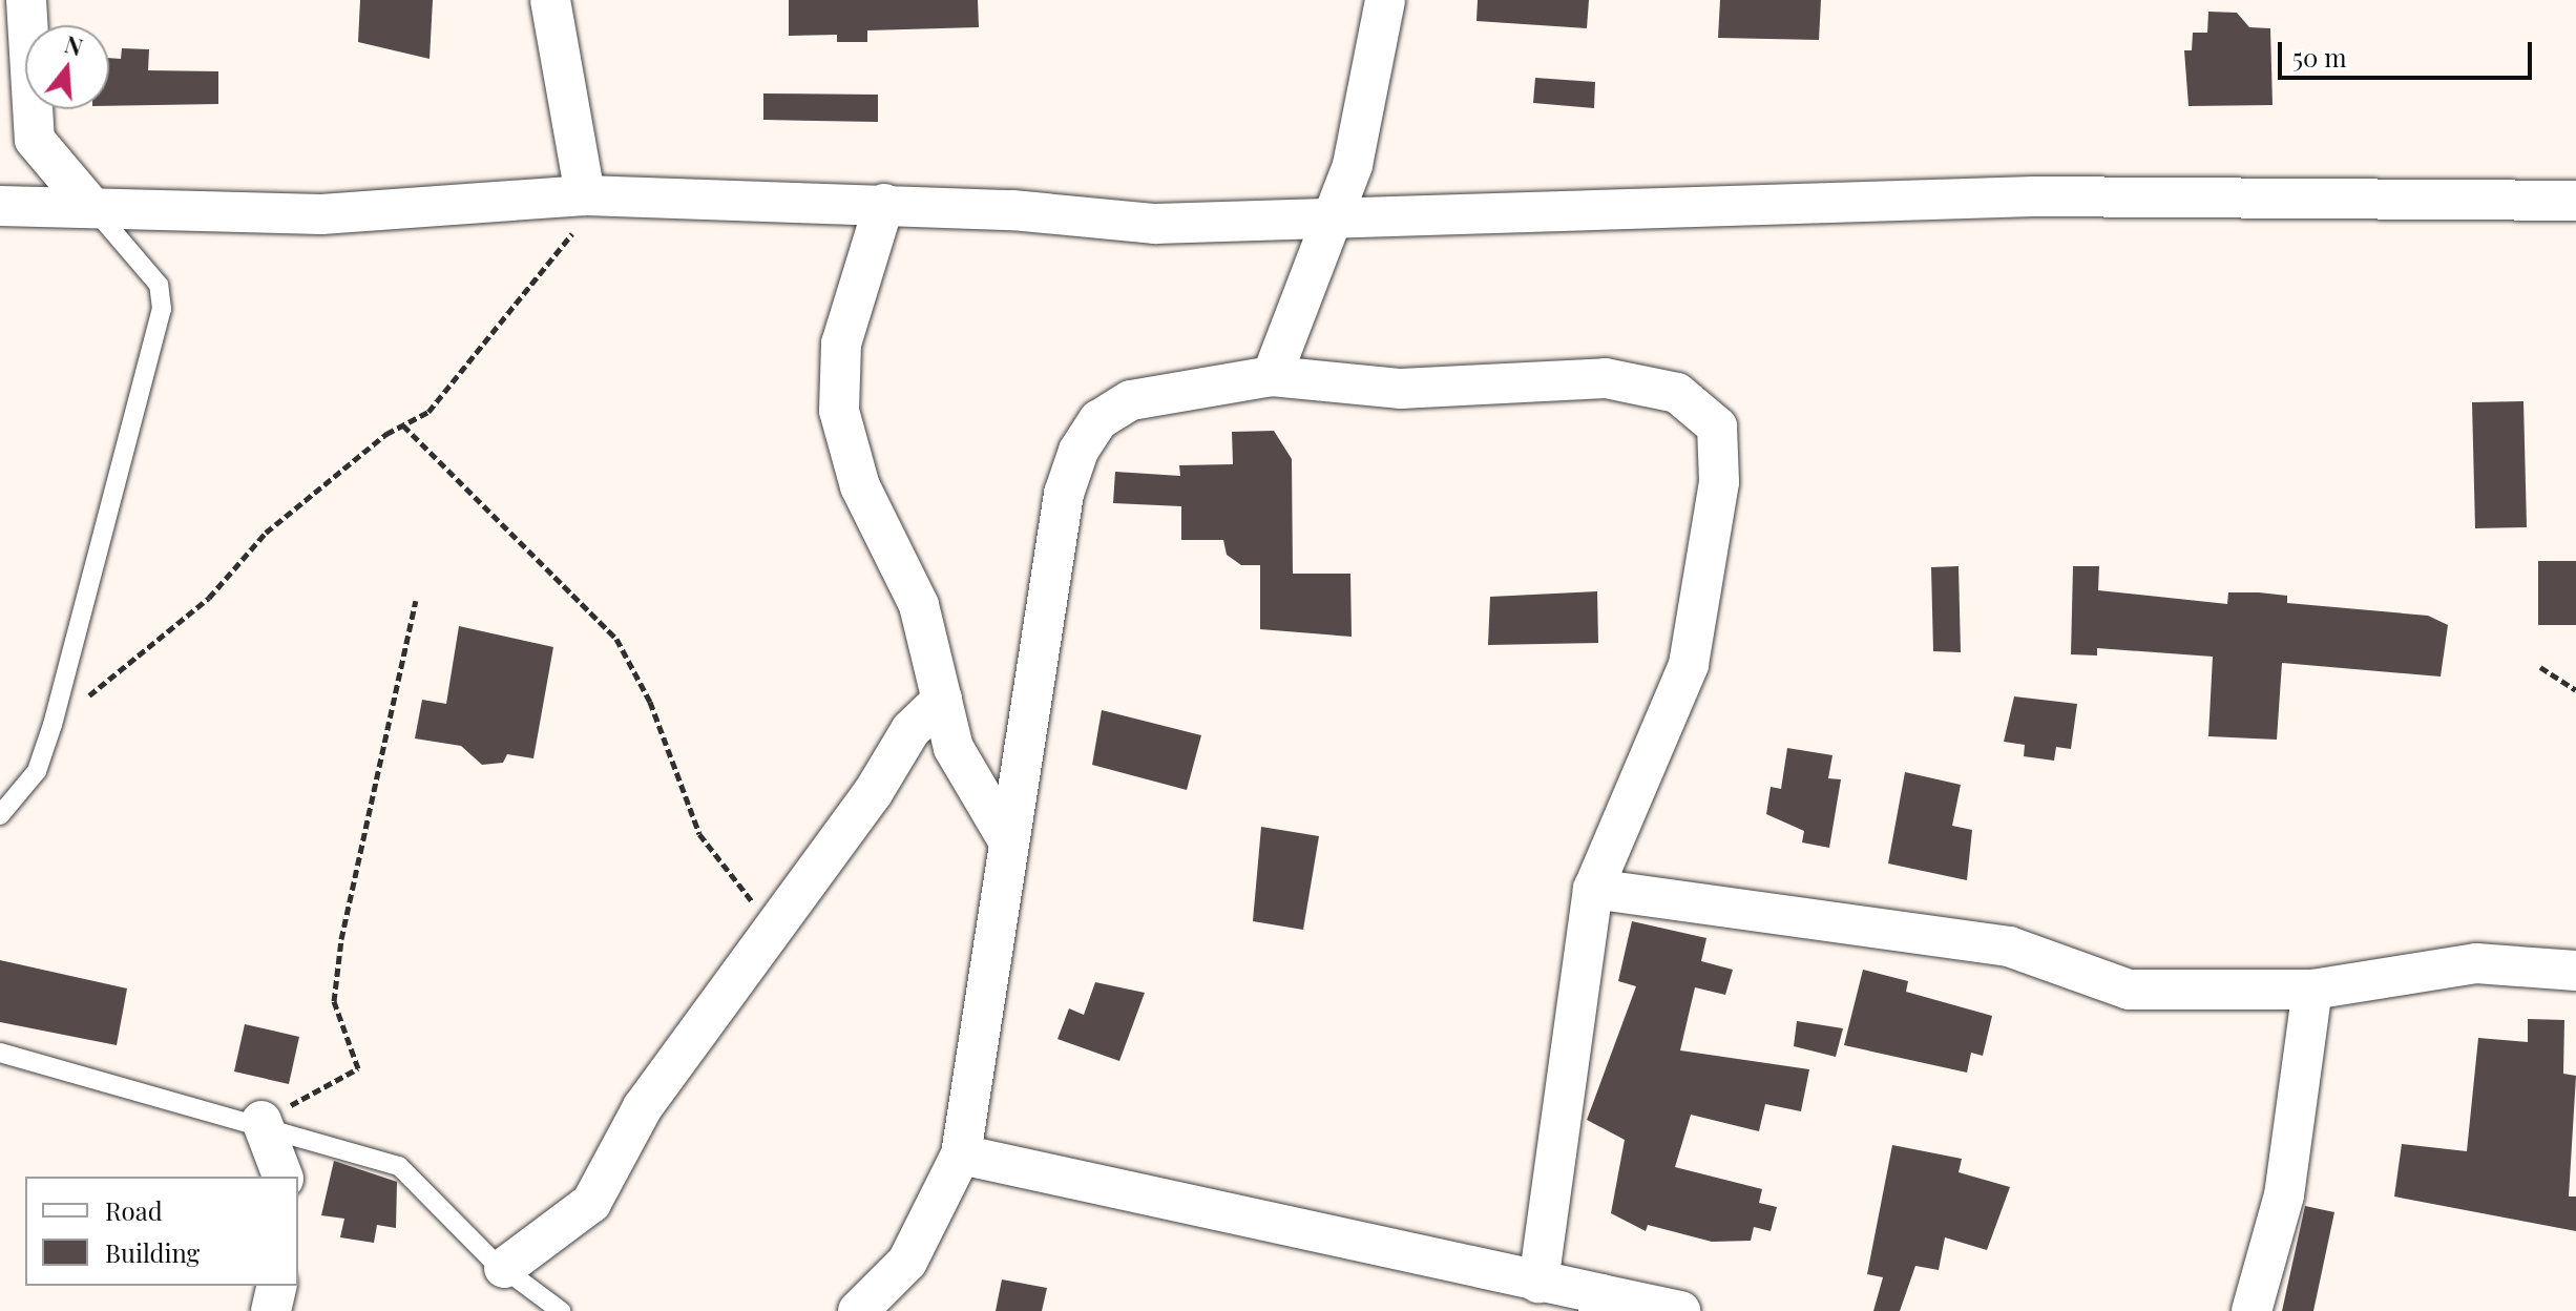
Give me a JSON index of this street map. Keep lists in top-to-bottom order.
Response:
{
  "legend": ["Road", "Building"],
  "scale_bar": "50 m",
  "north": "top"
}
